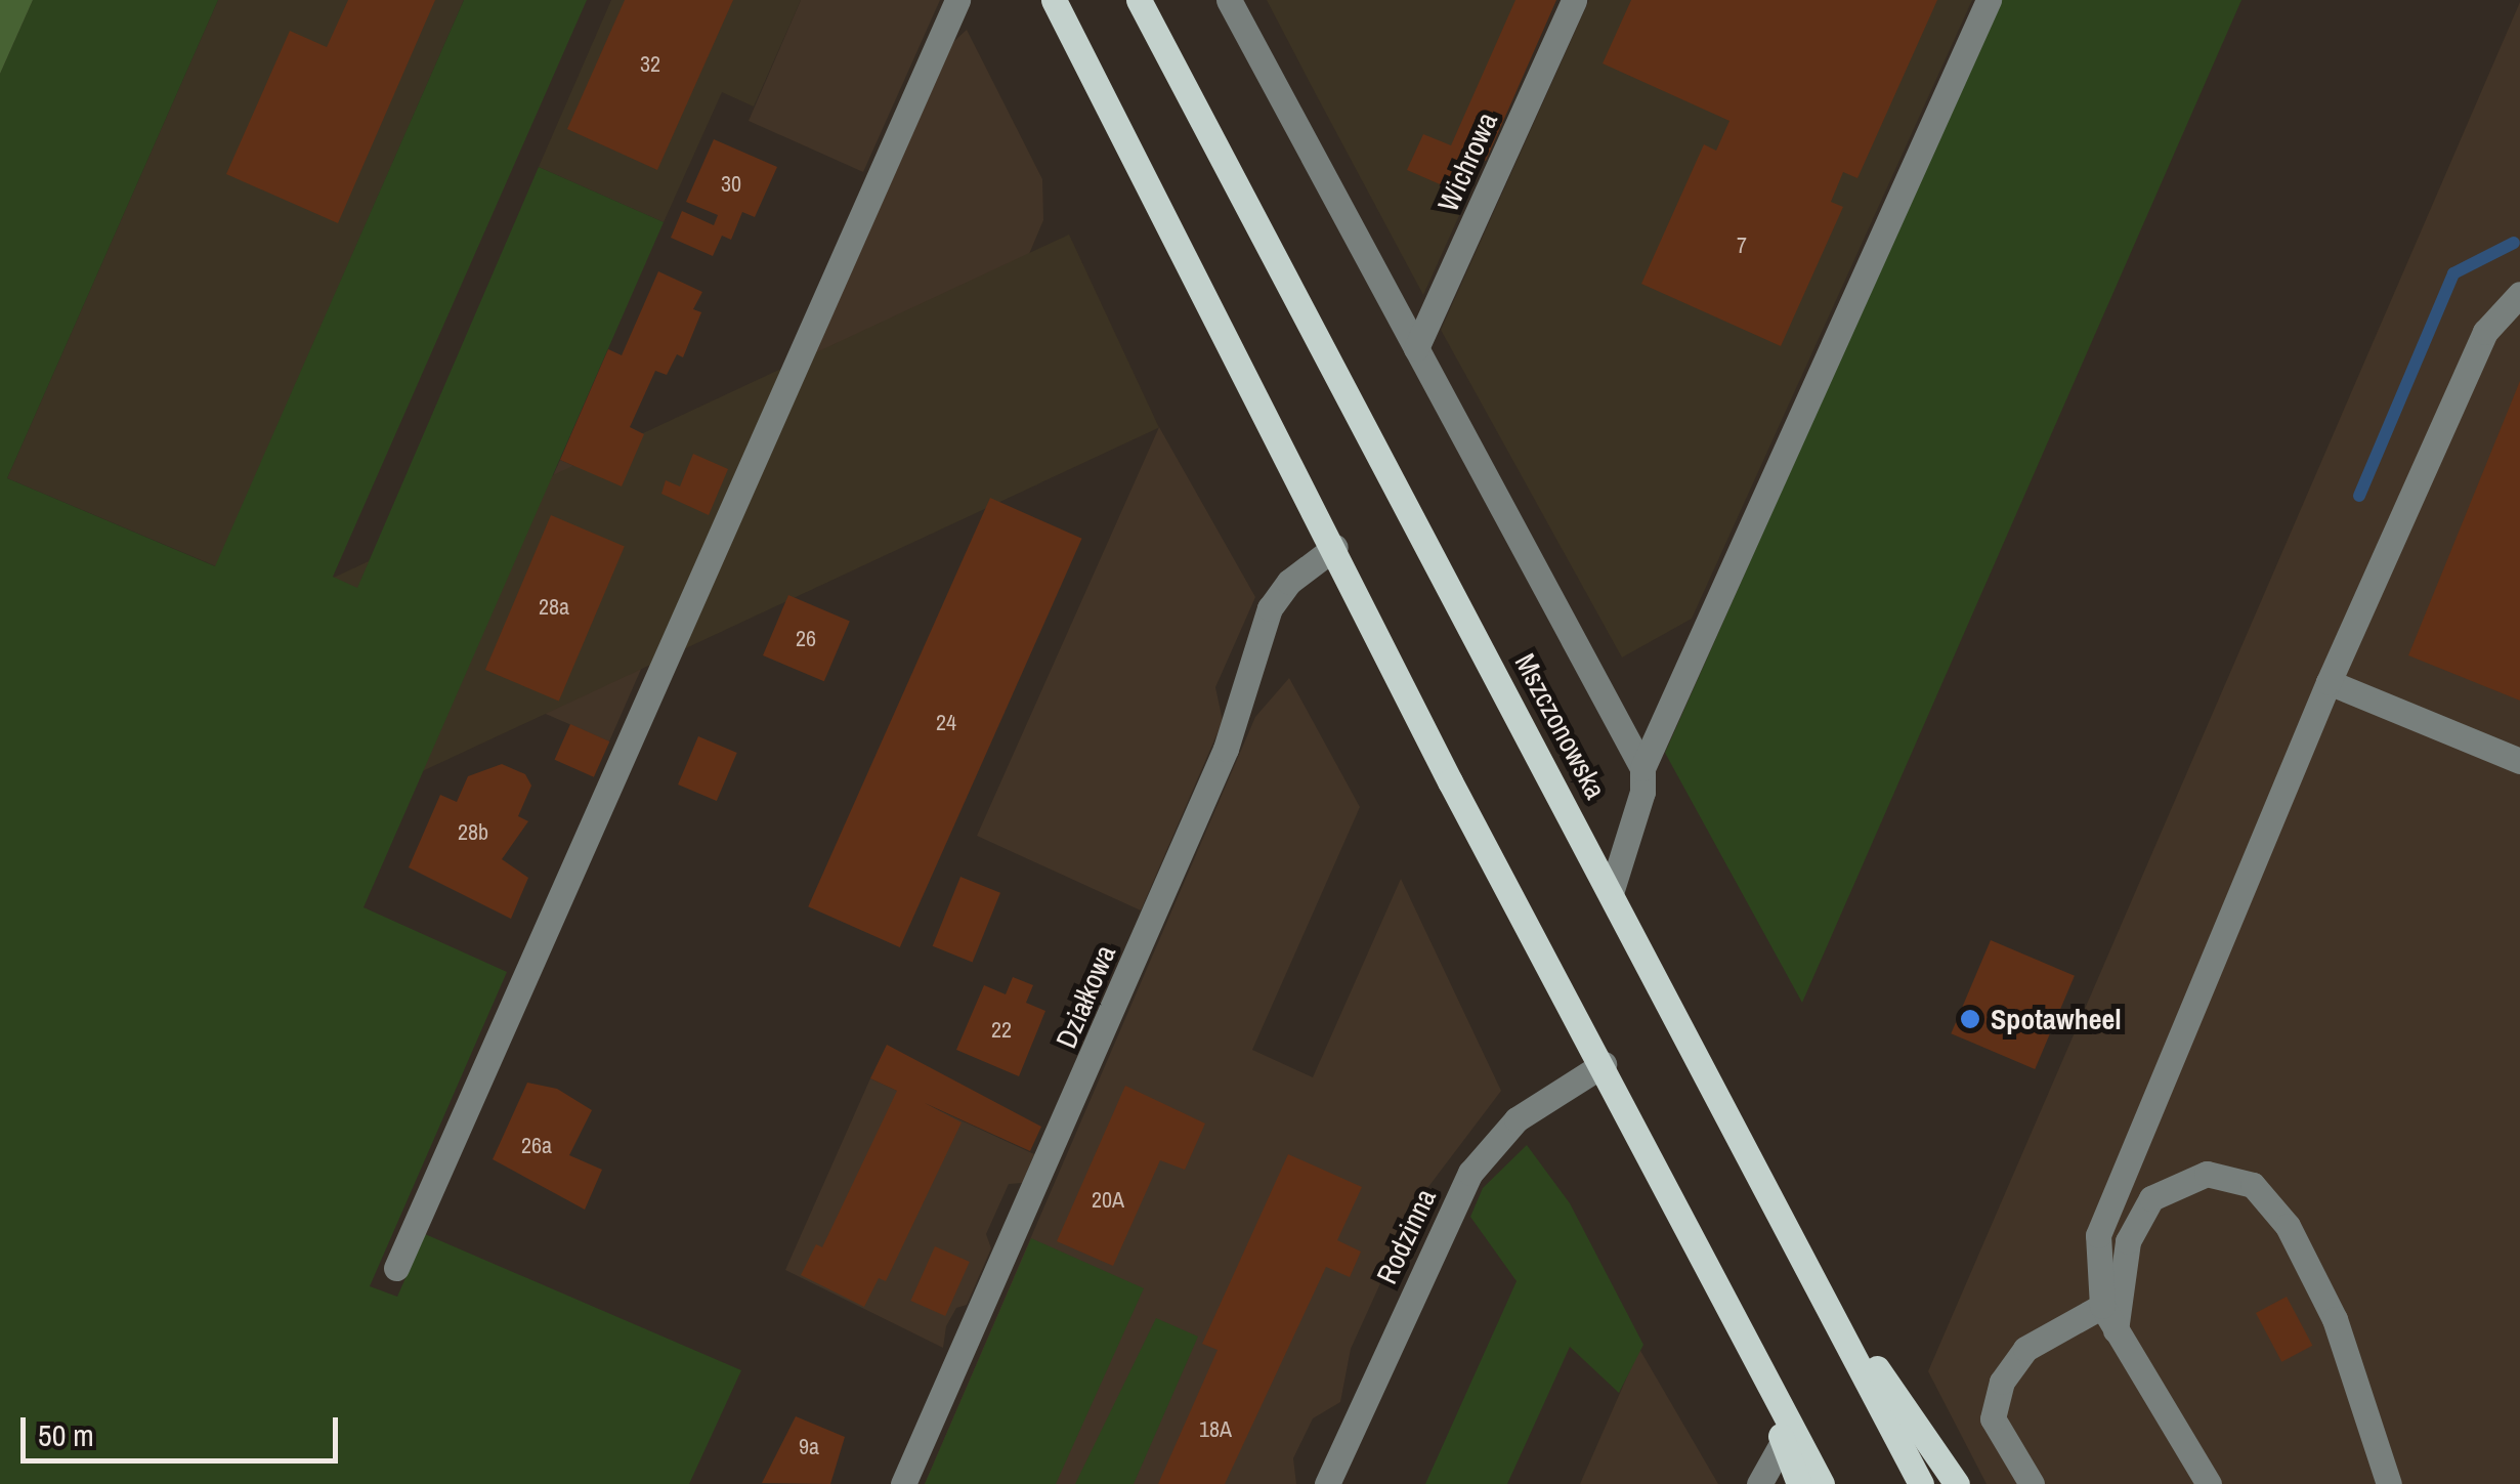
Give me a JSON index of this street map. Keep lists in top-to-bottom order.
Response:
{
  "streets": {
    "main road": ["Mszczonowska"],
    "street": ["Wichrowa", "Działkowa", "Rodzinna"]
  },
  "places": ["Spotawheel"],
  "house_numbers": [
    "32",
    "30",
    "7",
    "28a",
    "26",
    "24",
    "28b",
    "22",
    "26a",
    "20A",
    "18A",
    "9a"
  ],
  "scale_bar": "50 m"
}
